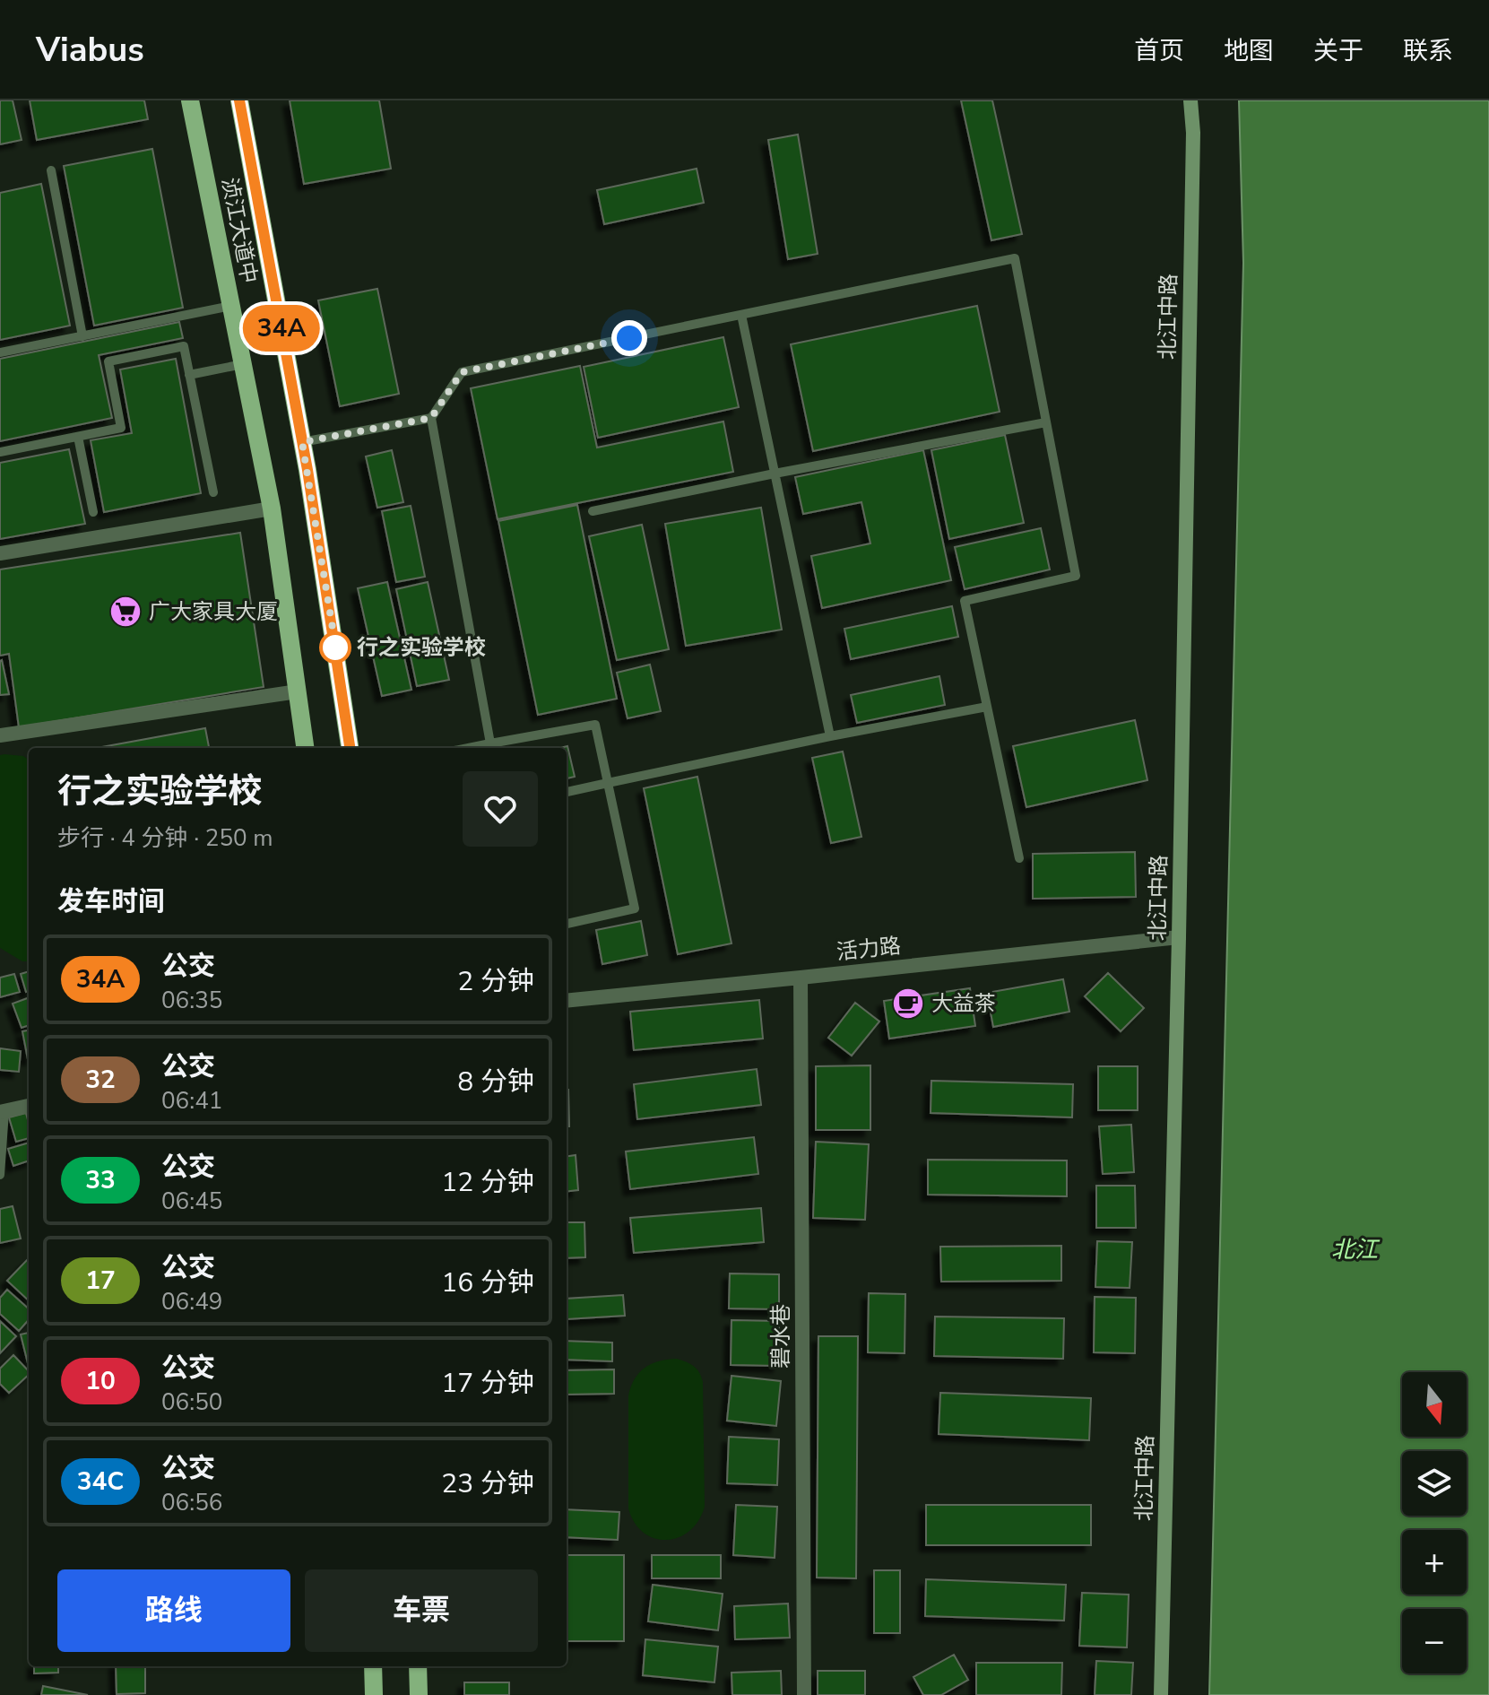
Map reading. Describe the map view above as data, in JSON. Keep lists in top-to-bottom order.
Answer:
{
  "streets": {
    "main road": ["浈江大道中"],
    "street": ["北江中路", "活力路", "碧水巷"]
  },
  "crossings": [
    ["北江中路", "活力路"],
    ["活力路", "碧水巷"]
  ],
  "water": ["北江"],
  "places": {
    "supermarket": ["广大家具大厦"],
    "other": ["行之实验学校"],
    "cafe": ["大益茶"]
  },
  "lines": ["bus line 34A"],
  "north": "bottom",
  "page": {
    "header": "Viabus",
    "nav": [
      "首页",
      "地图",
      "关于",
      "联系"
    ],
    "on_map": "34A",
    "heading": [
      ["行之实验学校", "步行 · 4 分钟 · 250 m"],
      "发车时间"
    ],
    "list": [
      {
        "mark": "34A",
        "name": "公交",
        "note": "06:35",
        "value": "2 分钟"
      },
      {
        "mark": "32",
        "name": "公交",
        "note": "06:41",
        "value": "8 分钟"
      },
      {
        "mark": "33",
        "name": "公交",
        "note": "06:45",
        "value": "12 分钟"
      },
      {
        "mark": "17",
        "name": "公交",
        "note": "06:49",
        "value": "16 分钟"
      },
      {
        "mark": "10",
        "name": "公交",
        "note": "06:50",
        "value": "17 分钟"
      },
      {
        "mark": "34C",
        "name": "公交",
        "note": "06:56",
        "value": "23 分钟"
      }
    ],
    "map_buttons": ["+", "−"],
    "buttons": ["路线", "车票"]
  }
}
